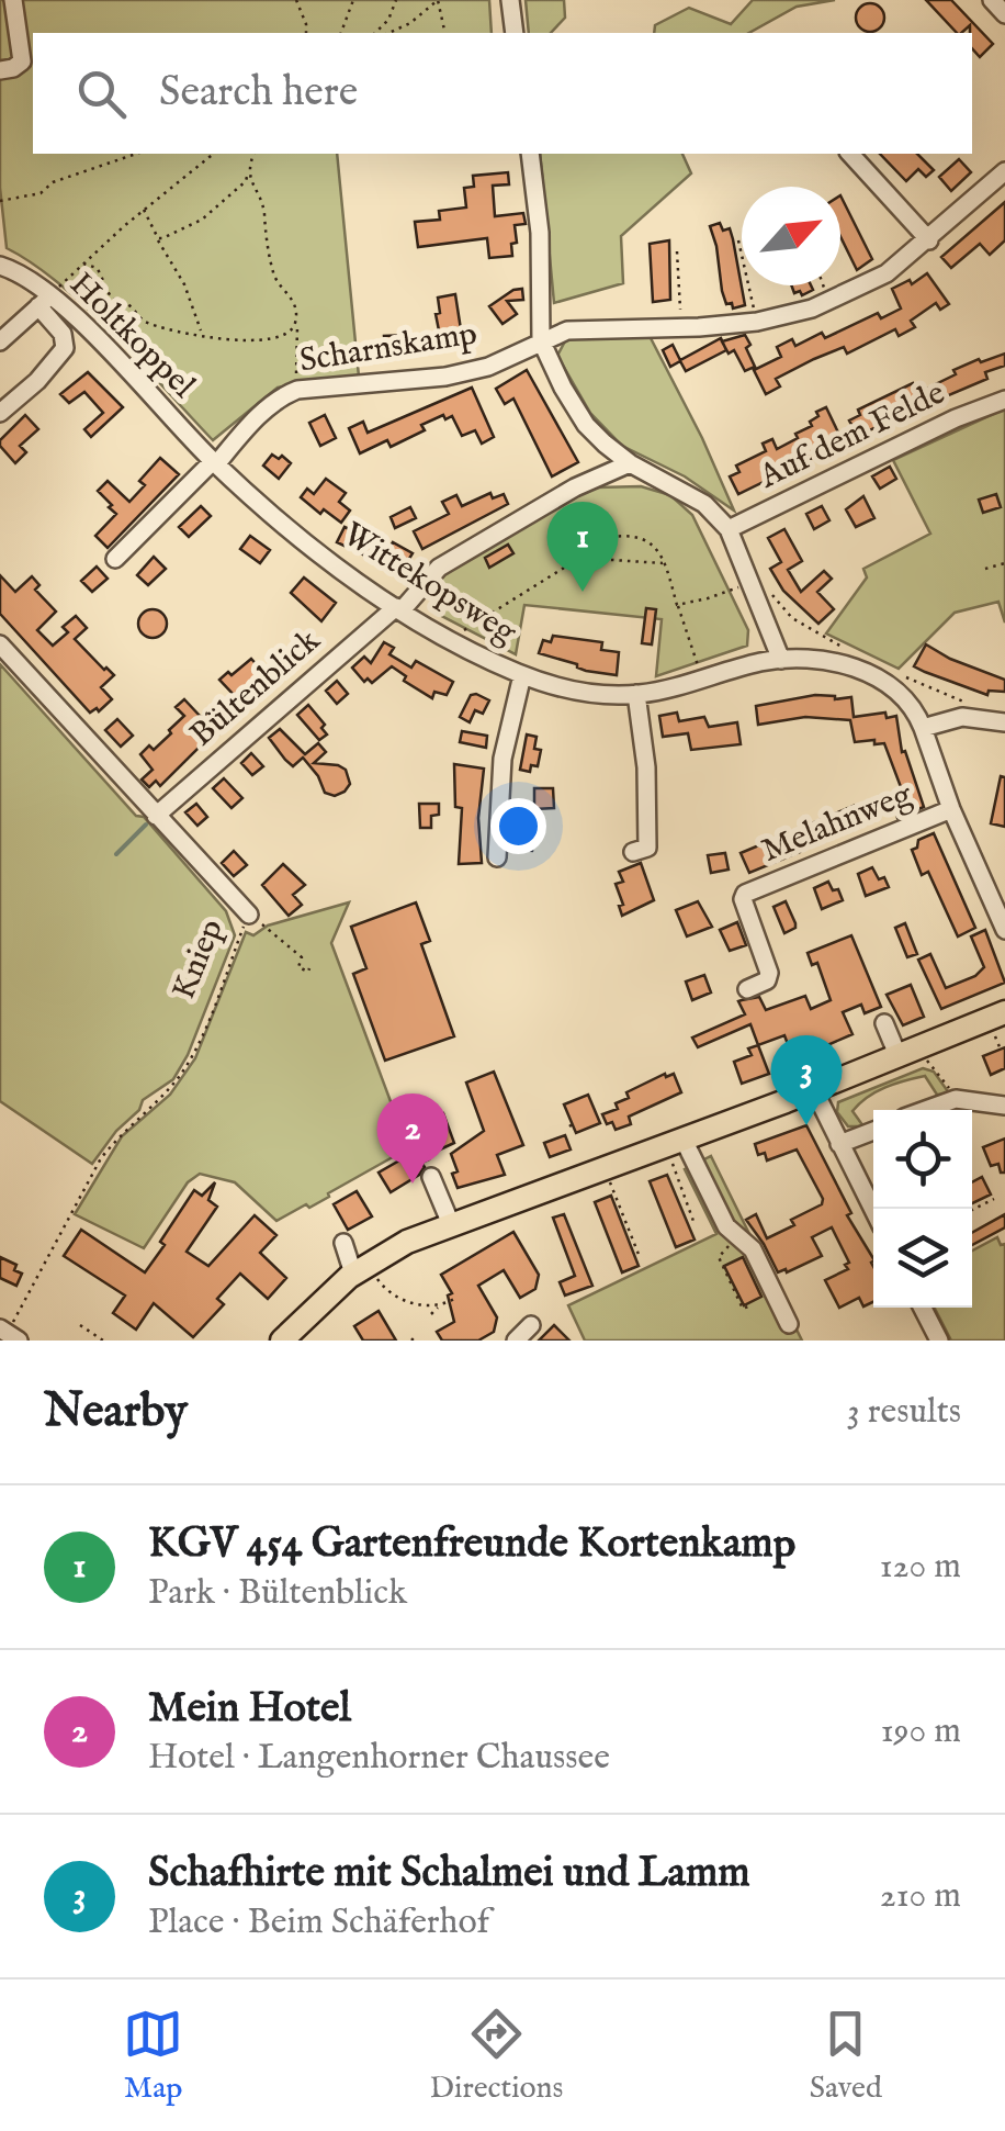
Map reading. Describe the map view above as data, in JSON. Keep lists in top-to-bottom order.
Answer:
{
  "streets": {
    "street": [
      "Holtkoppel",
      "Scharnskamp",
      "Auf dem Felde",
      "Wittekopsweg",
      "Bültenblick",
      "Melahnweg",
      "Kniep"
    ]
  },
  "crossings": [
    ["Holtkoppel", "Scharnskamp"],
    ["Holtkoppel", "Wittekopsweg"],
    ["Scharnskamp", "Wittekopsweg"],
    ["Wittekopsweg", "Bültenblick"],
    ["Wittekopsweg", "Melahnweg"],
    ["Bültenblick", "Kniep"]
  ],
  "north": "top right",
  "page": {
    "search": "Search here",
    "pins": ["1", "3", "2"],
    "heading": ["Nearby", "3 results"],
    "list": [
      {
        "mark": "1",
        "name": "KGV 454 Gartenfreunde Kortenkamp",
        "note": "Park · Bültenblick",
        "value": "120 m"
      },
      {
        "mark": "2",
        "name": "Mein Hotel",
        "note": "Hotel · Langenhorner Chaussee",
        "value": "190 m"
      },
      {
        "mark": "3",
        "name": "Schafhirte mit Schalmei und Lamm",
        "note": "Place · Beim Schäferhof",
        "value": "210 m"
      }
    ],
    "nav": ["Map", "Directions", "Saved"]
  }
}
